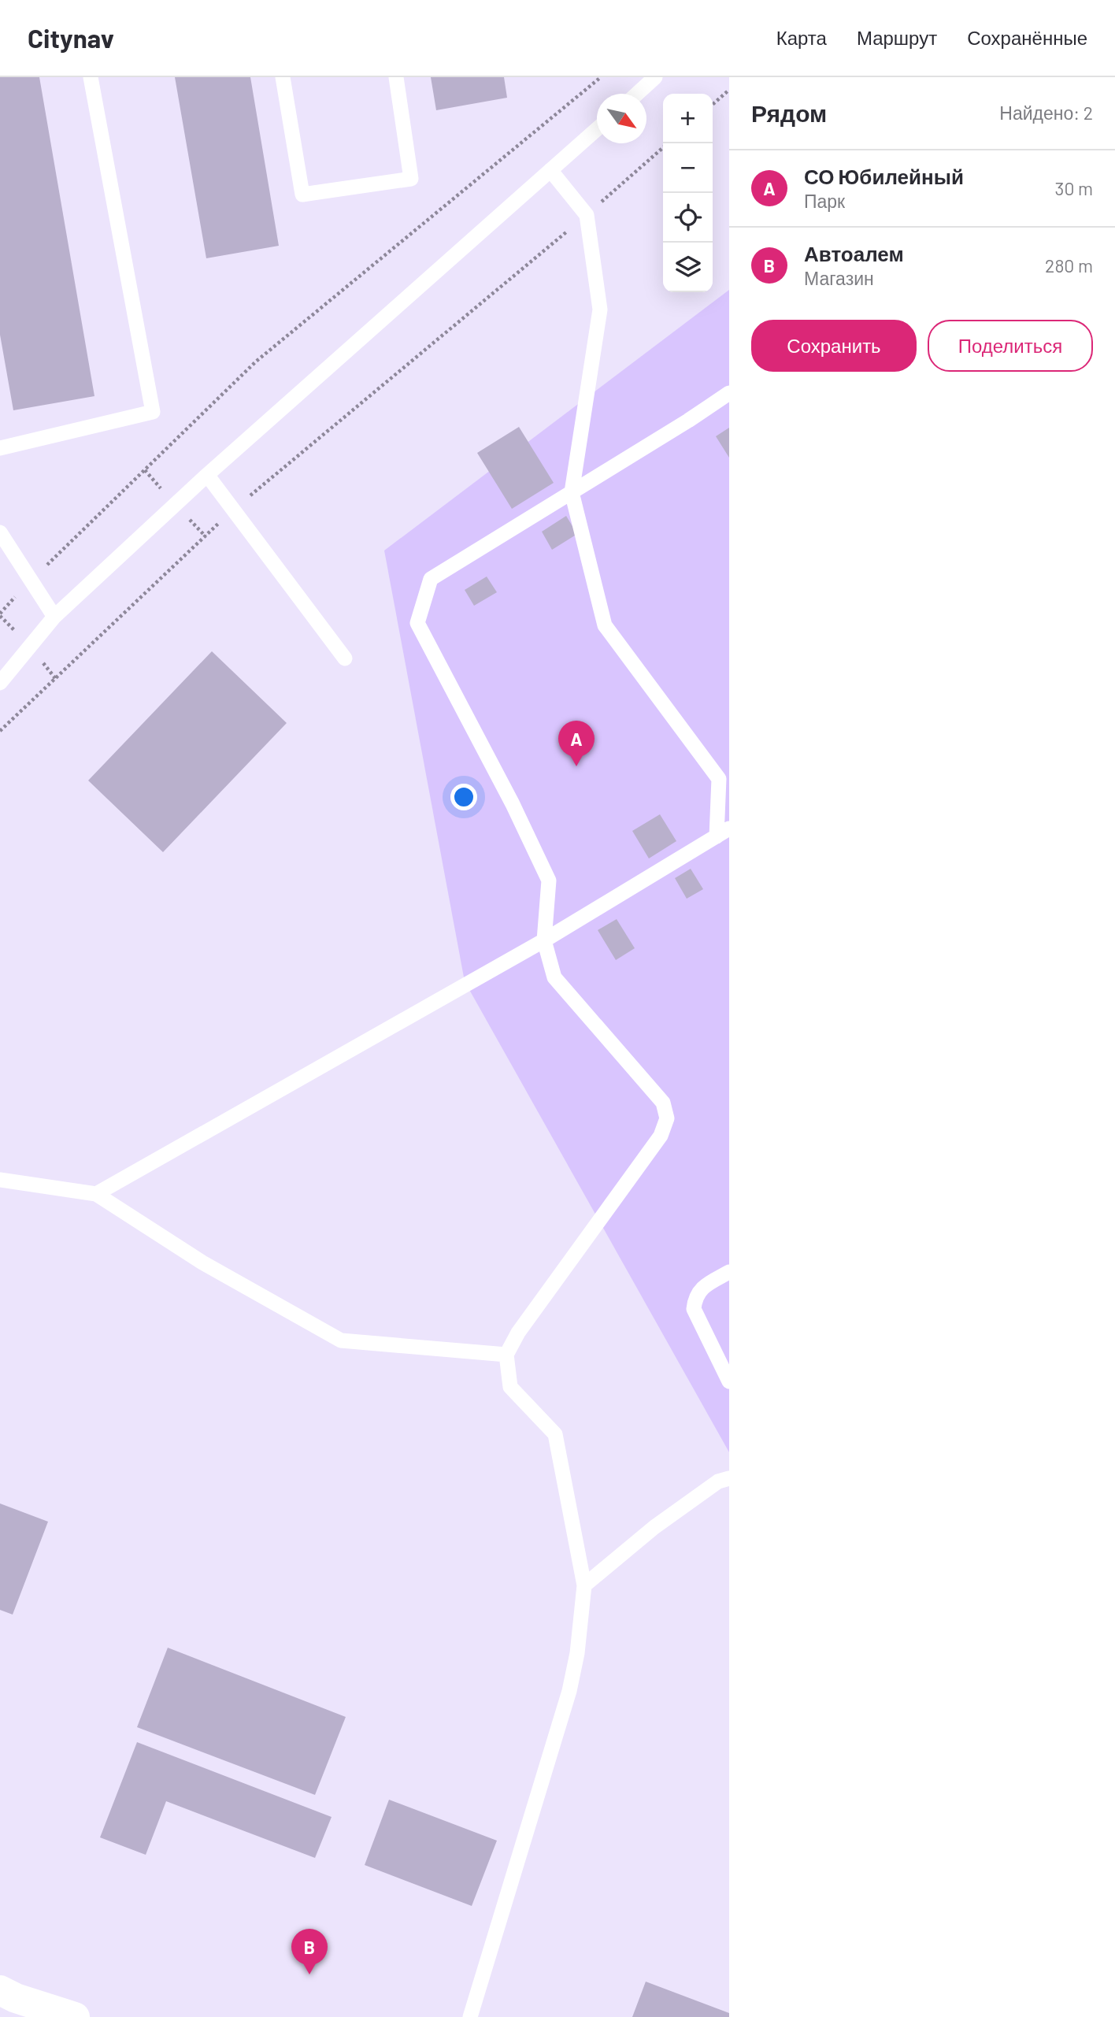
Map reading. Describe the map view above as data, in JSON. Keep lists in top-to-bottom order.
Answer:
{
  "north": "bottom right",
  "page": {
    "header": "Citynav",
    "nav": ["Карта", "Маршрут", "Сохранённые"],
    "heading": ["Рядом", "Найдено: 2"],
    "map_buttons": ["+", "−"],
    "list": [
      {
        "mark": "A",
        "name": "СО Юбилейный",
        "note": "Парк",
        "value": "30 m"
      },
      {
        "mark": "B",
        "name": "Автоалем",
        "note": "Магазин",
        "value": "280 m"
      }
    ],
    "buttons": ["Сохранить", "Поделиться"],
    "pins": ["A", "B"]
  }
}
